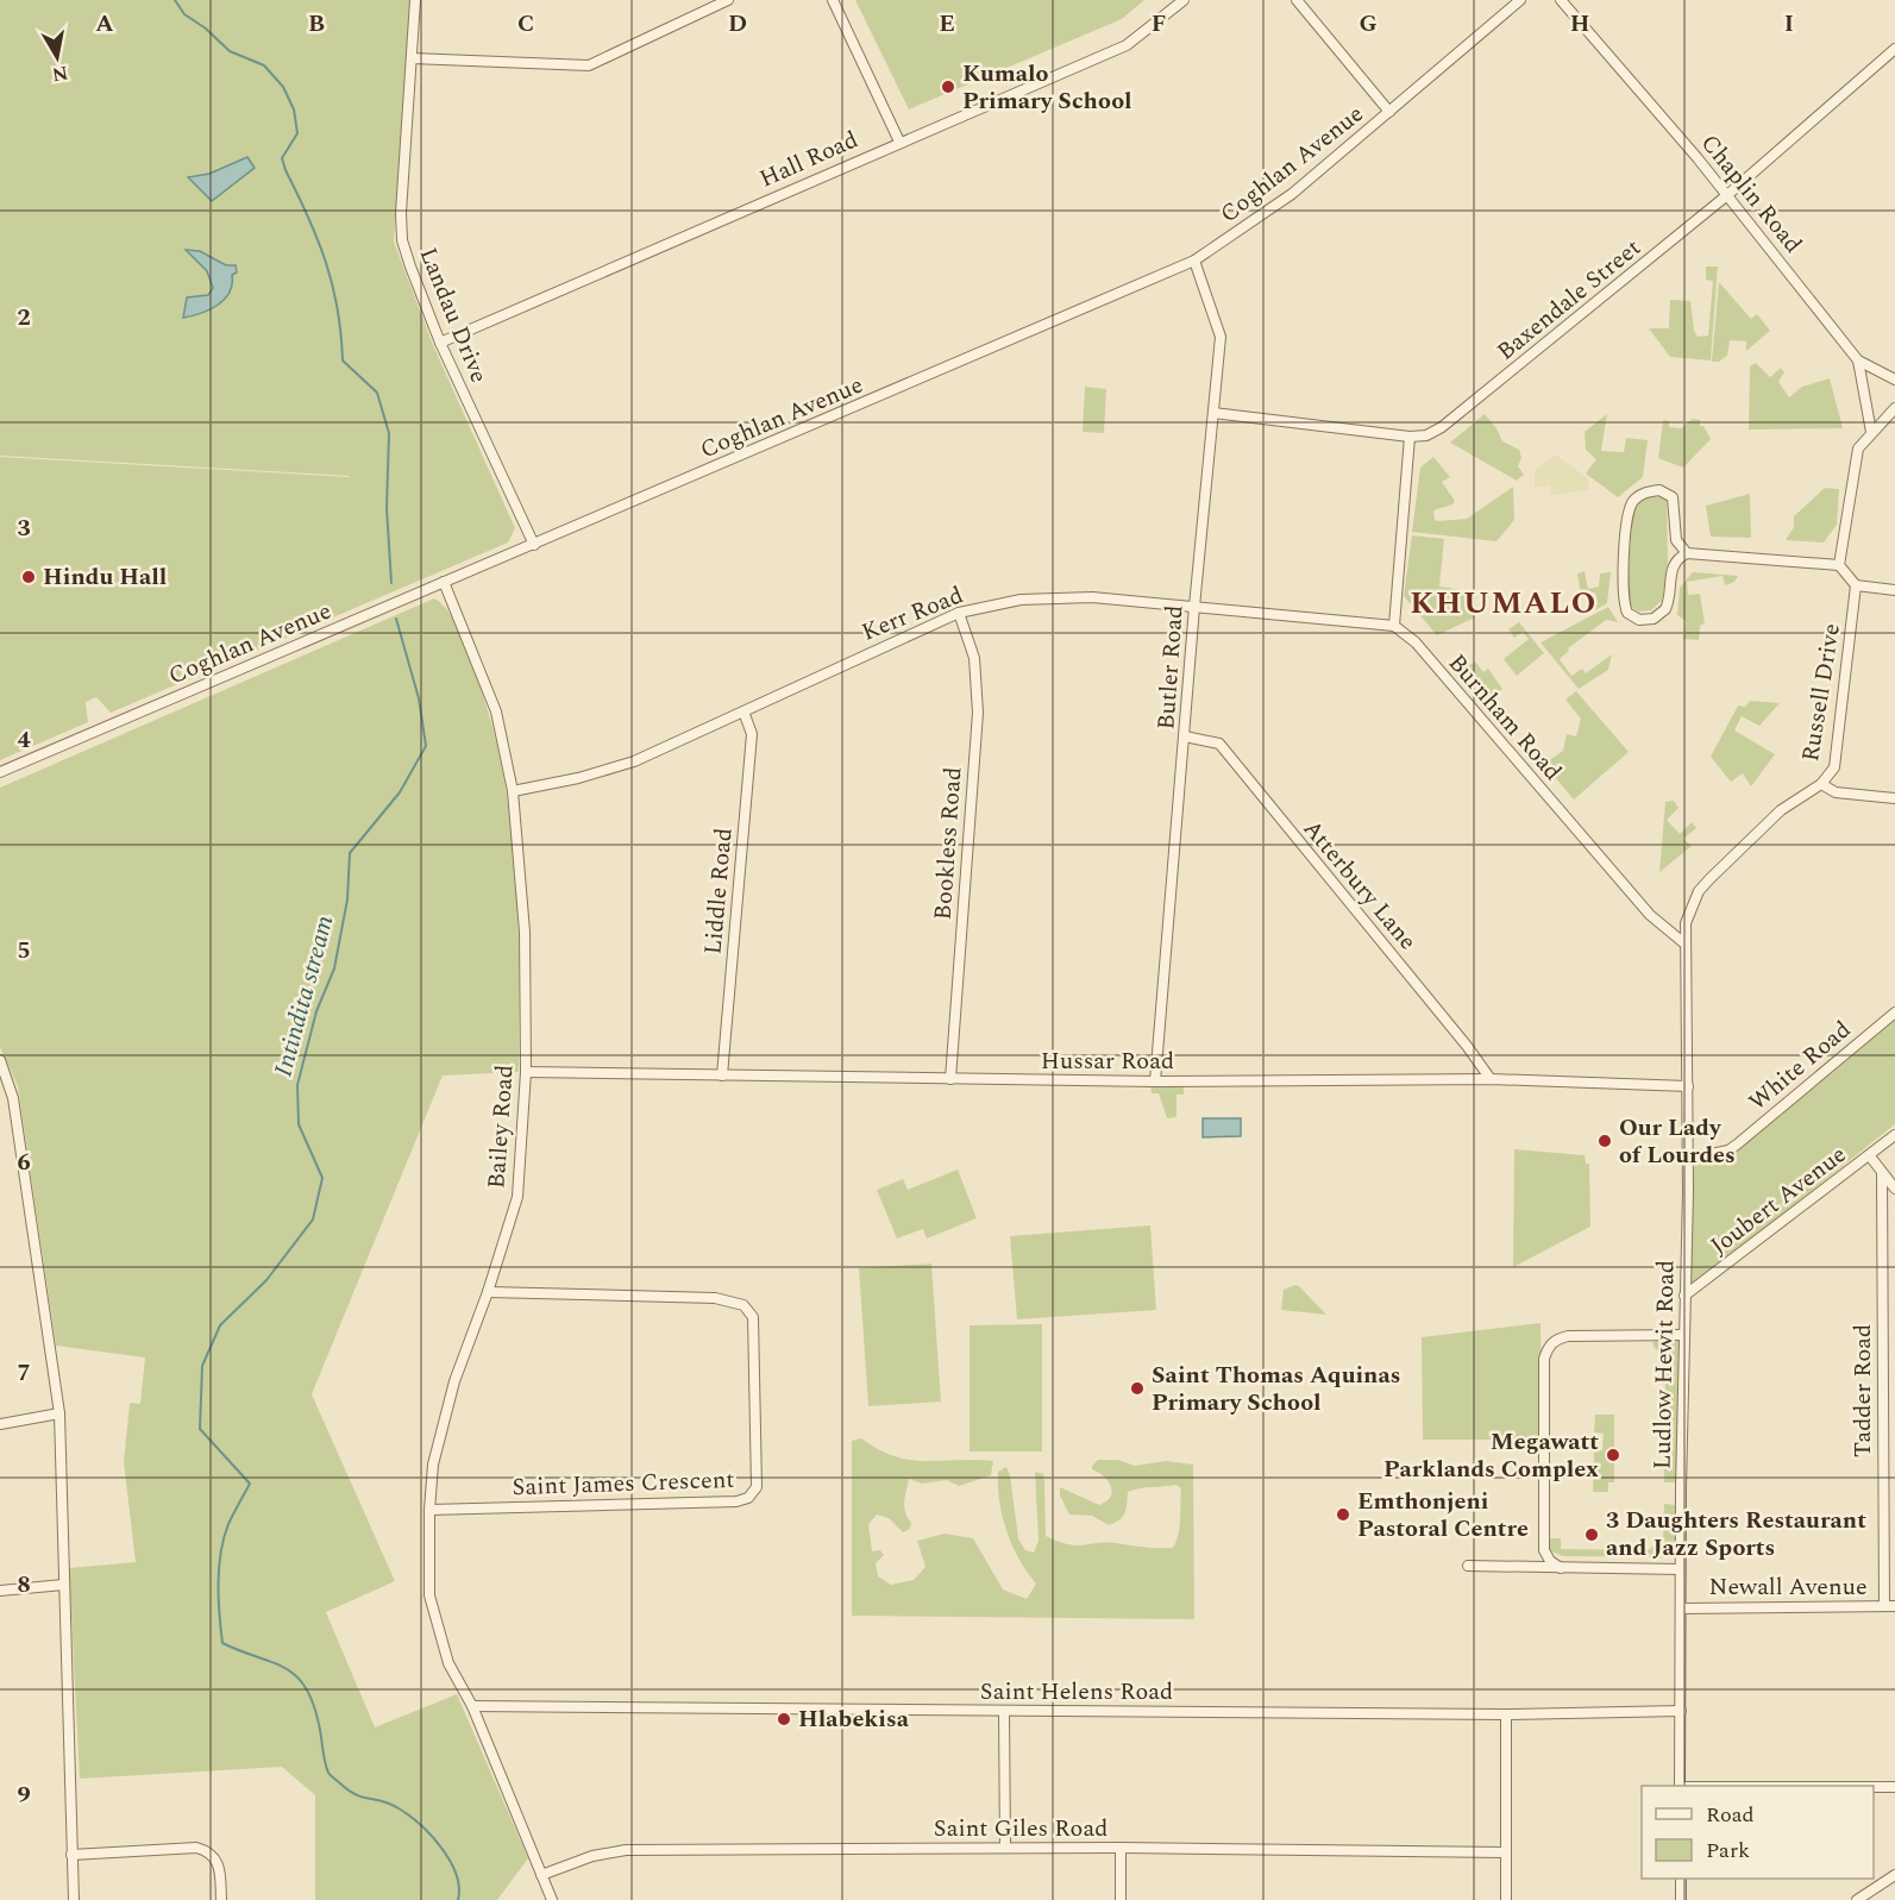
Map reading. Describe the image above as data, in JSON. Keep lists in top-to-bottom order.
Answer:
{
  "streets": {
    "street": [
      "Hall Road",
      "Coghlan Avenue",
      "Chaplin Road",
      "Baxendale Street",
      "Landau Drive",
      "Kerr Road",
      "Butler Road",
      "Russell Drive",
      "Burnham Road",
      "Bookless Road",
      "Atterbury Lane",
      "Liddle Road",
      "Hussar Road",
      "White Road",
      "Bailey Road",
      "Joubert Avenue",
      "Ludlow Hewit Road",
      "Tadder Road",
      "Saint James Crescent",
      "Newall Avenue",
      "Saint Helens Road",
      "Saint Giles Road"
    ]
  },
  "crossings": [
    ["Hall Road", "Landau Drive"],
    ["Coghlan Avenue", "Landau Drive"],
    ["Coghlan Avenue", "Butler Road"],
    ["Coghlan Avenue", "Bailey Road"],
    ["Chaplin Road", "Baxendale Street"],
    ["Baxendale Street", "Butler Road"],
    ["Kerr Road", "Butler Road"],
    ["Kerr Road", "Burnham Road"],
    ["Kerr Road", "Bookless Road"],
    ["Kerr Road", "Liddle Road"],
    ["Kerr Road", "Bailey Road"],
    ["Butler Road", "Atterbury Lane"],
    ["Butler Road", "Hussar Road"],
    ["Russell Drive", "Burnham Road"],
    ["Russell Drive", "Ludlow Hewit Road"],
    ["Burnham Road", "Ludlow Hewit Road"],
    ["Bookless Road", "Hussar Road"],
    ["Atterbury Lane", "Hussar Road"],
    ["Liddle Road", "Hussar Road"],
    ["Hussar Road", "Bailey Road"],
    ["Hussar Road", "Ludlow Hewit Road"],
    ["White Road", "Ludlow Hewit Road"],
    ["Bailey Road", "Saint James Crescent"],
    ["Bailey Road", "Saint Helens Road"],
    ["Bailey Road", "Saint Giles Road"],
    ["Joubert Avenue", "Ludlow Hewit Road"],
    ["Ludlow Hewit Road", "Newall Avenue"],
    ["Ludlow Hewit Road", "Saint Helens Road"],
    ["Tadder Road", "Newall Avenue"]
  ],
  "districts": ["KHUMALO"],
  "water": ["Intindita stream"],
  "places": [
    "Kumalo Primary School",
    "Hindu Hall",
    "Our Lady of Lourdes",
    "Saint Thomas Aquinas Primary School",
    "Megawatt Parklands Complex",
    "Emthonjeni Pastoral Centre",
    "3 Daughters Restaurant and Jazz Sports",
    "Hlabekisa"
  ],
  "legend": ["Road", "Park"],
  "north": "bottom",
  "grid": {
    "columns": [
      "A",
      "B",
      "C",
      "D",
      "E",
      "F",
      "G",
      "H",
      "I"
    ],
    "rows": [
      "2",
      "3",
      "4",
      "5",
      "6",
      "7",
      "8",
      "9"
    ]
  }
}
